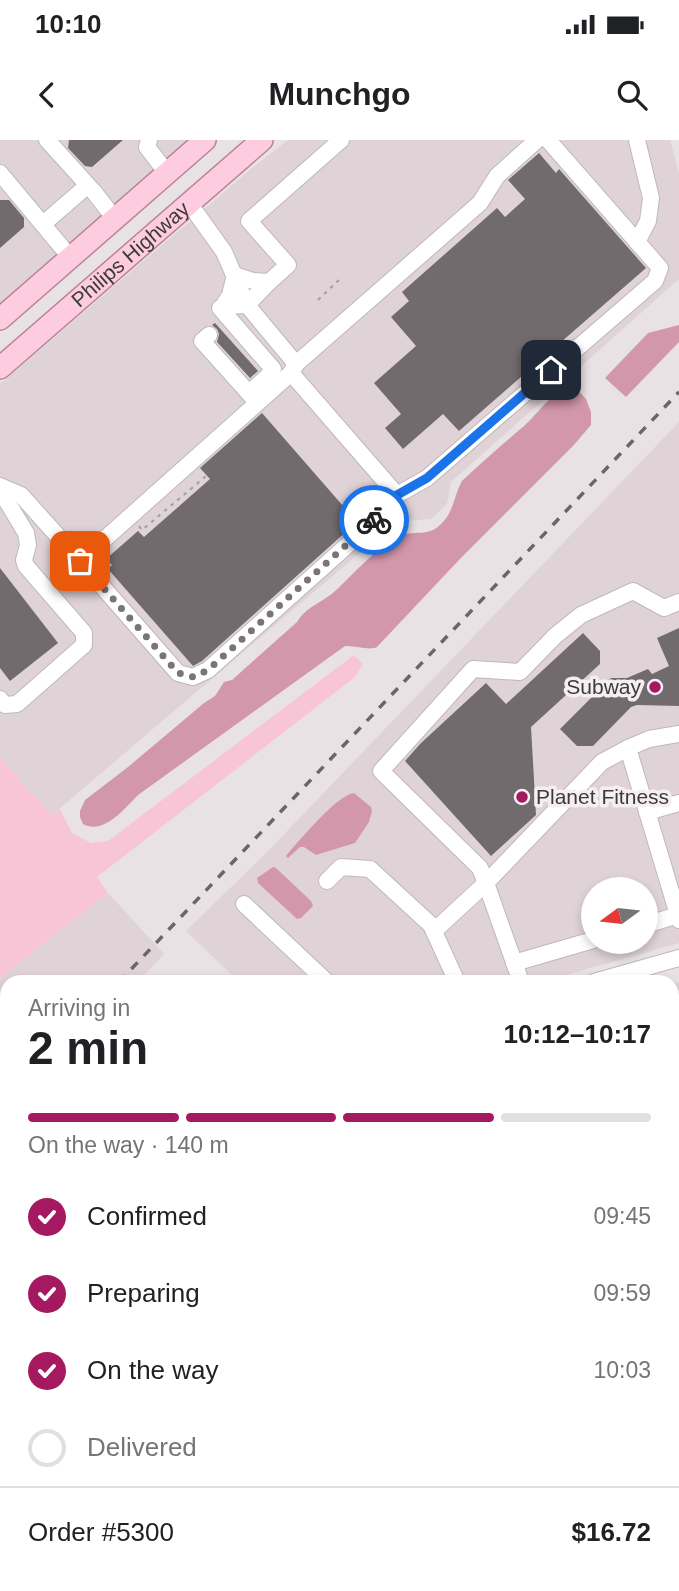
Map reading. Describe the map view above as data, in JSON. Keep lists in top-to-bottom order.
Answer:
{
  "streets": {
    "main road": ["Philips Highway"]
  },
  "places": ["Subway", "Planet Fitness"],
  "north": "left",
  "page": {
    "status": "10:10",
    "header": "Munchgo",
    "heading": ["2 min", "Arriving in", "10:12–10:17"],
    "panel": ["Order #5300", "$16.72"],
    "bar": "On the way · 140 m",
    "list": [
      ["Confirmed", "09:45"],
      ["Preparing", "09:59"],
      ["On the way", "10:03"],
      "Delivered"
    ]
  }
}
